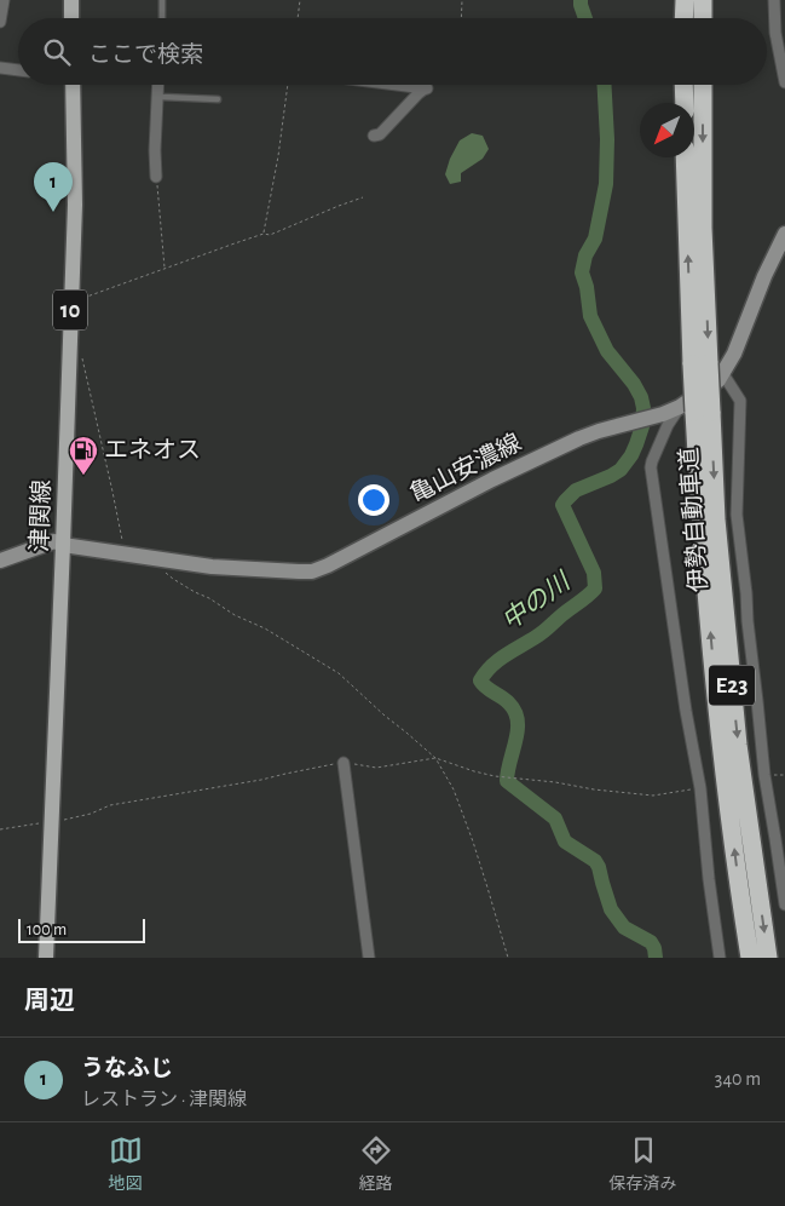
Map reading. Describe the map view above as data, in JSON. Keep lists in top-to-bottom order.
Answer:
{
  "streets": {
    "highway": ["伊勢自動車道", "E23"],
    "main road": ["10", "亀山安濃線", "津関線"]
  },
  "crossings": [
    ["亀山安濃線", "津関線"],
    ["亀山安濃線", "伊勢自動車道"]
  ],
  "water": ["中の川"],
  "places": {
    "fuel station": ["エネオス"]
  },
  "scale_bar": "100 m",
  "north": "bottom left",
  "page": {
    "search": "ここで検索",
    "pins": "1",
    "scale": "100 m",
    "heading": "周辺",
    "list": [
      {
        "mark": "1",
        "name": "うなふじ",
        "note": "レストラン · 津関線",
        "value": "340 m"
      }
    ],
    "nav": ["地図", "経路", "保存済み"]
  }
}
